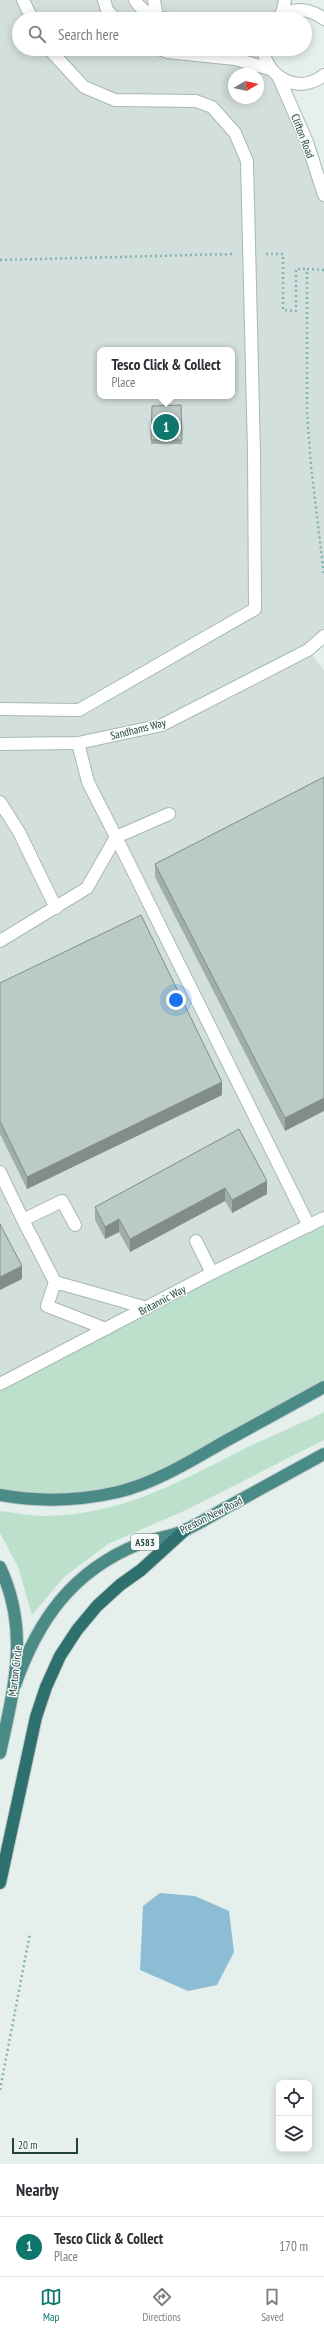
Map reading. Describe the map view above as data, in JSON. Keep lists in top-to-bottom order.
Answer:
{
  "streets": {
    "highway": ["Preston New Road", "A583", "Marton Circle"],
    "street": ["Clifton Road", "Sandhams Way", "Britannic Way"]
  },
  "crossings": [
    ["Preston New Road", "Marton Circle"]
  ],
  "scale_bar": "20 m",
  "north": "right",
  "page": {
    "search": "Search here",
    "popup": ["Tesco Click & Collect", "Place"],
    "pins": "1",
    "scale": "20 m",
    "heading": "Nearby",
    "list": [
      {
        "mark": "1",
        "name": "Tesco Click & Collect",
        "note": "Place",
        "value": "170 m"
      }
    ],
    "nav": ["Map", "Directions", "Saved"]
  }
}
